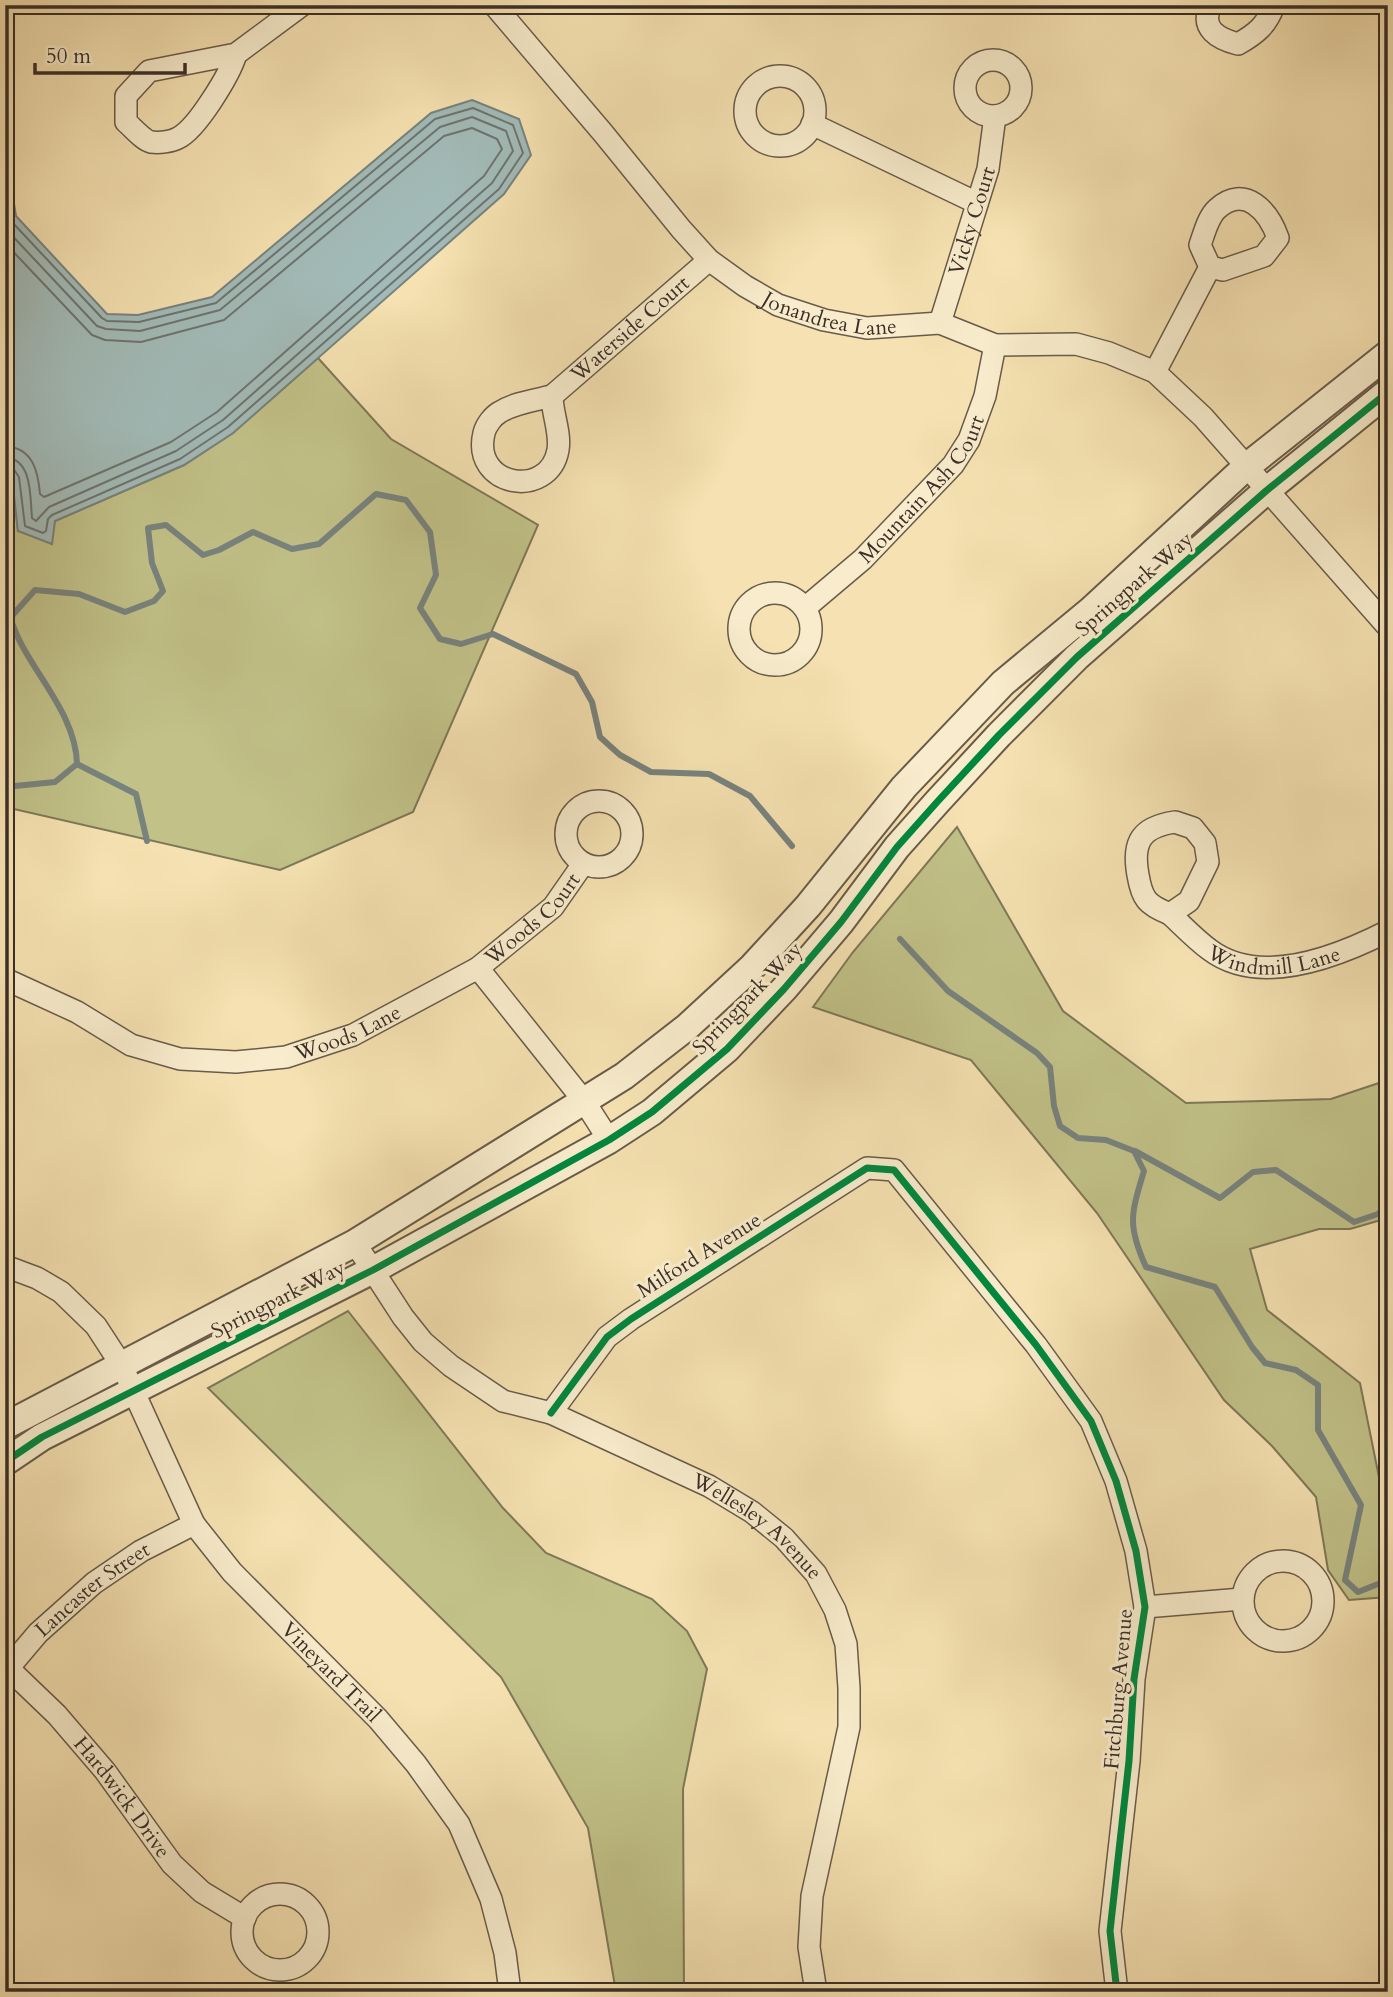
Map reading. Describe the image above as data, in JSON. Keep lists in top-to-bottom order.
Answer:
{
  "streets": {
    "street": [
      "Vicky Court",
      "Jonandrea Lane",
      "Waterside Court",
      "Mountain Ash Court",
      "Springpark Way",
      "Woods Court",
      "Windmill Lane",
      "Woods Lane",
      "Milford Avenue",
      "Wellesley Avenue",
      "Lancaster Street",
      "Vineyard Trail",
      "Fitchburg Avenue",
      "Hardwick Drive"
    ]
  },
  "crossings": [
    ["Vicky Court", "Jonandrea Lane"],
    ["Jonandrea Lane", "Waterside Court"],
    ["Jonandrea Lane", "Mountain Ash Court"],
    ["Jonandrea Lane", "Springpark Way"],
    ["Springpark Way", "Wellesley Avenue"],
    ["Springpark Way", "Vineyard Trail"],
    ["Woods Court", "Woods Lane"],
    ["Milford Avenue", "Wellesley Avenue"],
    ["Milford Avenue", "Fitchburg Avenue"],
    ["Lancaster Street", "Vineyard Trail"],
    ["Lancaster Street", "Hardwick Drive"]
  ],
  "scale_bar": "50 m"
}
